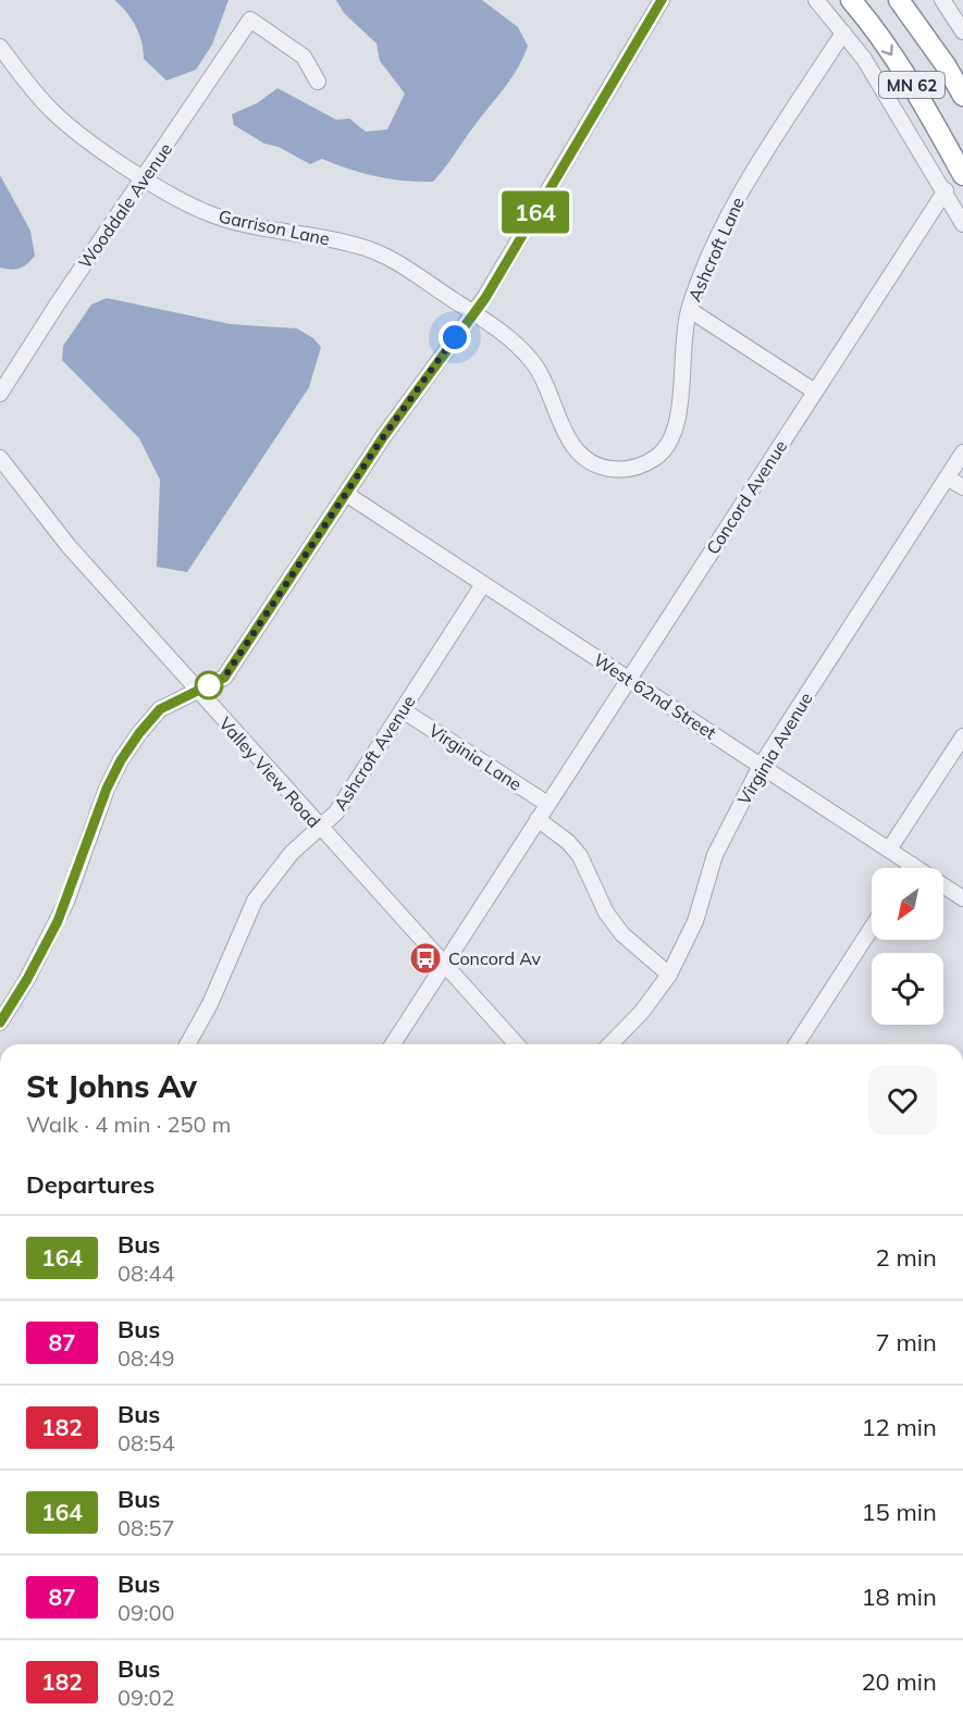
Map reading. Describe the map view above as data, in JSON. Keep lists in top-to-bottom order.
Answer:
{
  "streets": {
    "highway": ["MN 62"],
    "street": [
      "Wooddale Avenue",
      "Garrison Lane",
      "Ashcroft Lane",
      "Concord Avenue",
      "West 62nd Street",
      "Virginia Avenue",
      "Ashcroft Avenue",
      "Virginia Lane",
      "Valley View Road"
    ]
  },
  "crossings": [
    ["Wooddale Avenue", "Garrison Lane"],
    ["Garrison Lane", "Ashcroft Lane"],
    ["Concord Avenue", "West 62nd Street"],
    ["Concord Avenue", "Virginia Lane"],
    ["West 62nd Street", "Virginia Avenue"],
    ["West 62nd Street", "Ashcroft Avenue"],
    ["Ashcroft Avenue", "Virginia Lane"],
    ["Ashcroft Avenue", "Valley View Road"]
  ],
  "places": {
    "bus stop": ["Concord Av"]
  },
  "lines": ["bus line 164"],
  "north": "bottom left",
  "page": {
    "on_map": "164",
    "heading": [
      ["St Johns Av", "Walk · 4 min · 250 m"],
      "Departures"
    ],
    "list": [
      {
        "mark": "164",
        "name": "Bus",
        "note": "08:44",
        "value": "2 min"
      },
      {
        "mark": "87",
        "name": "Bus",
        "note": "08:49",
        "value": "7 min"
      },
      {
        "mark": "182",
        "name": "Bus",
        "note": "08:54",
        "value": "12 min"
      },
      {
        "mark": "164",
        "name": "Bus",
        "note": "08:57",
        "value": "15 min"
      },
      {
        "mark": "87",
        "name": "Bus",
        "note": "09:00",
        "value": "18 min"
      },
      {
        "mark": "182",
        "name": "Bus",
        "note": "09:02",
        "value": "20 min"
      }
    ]
  }
}
